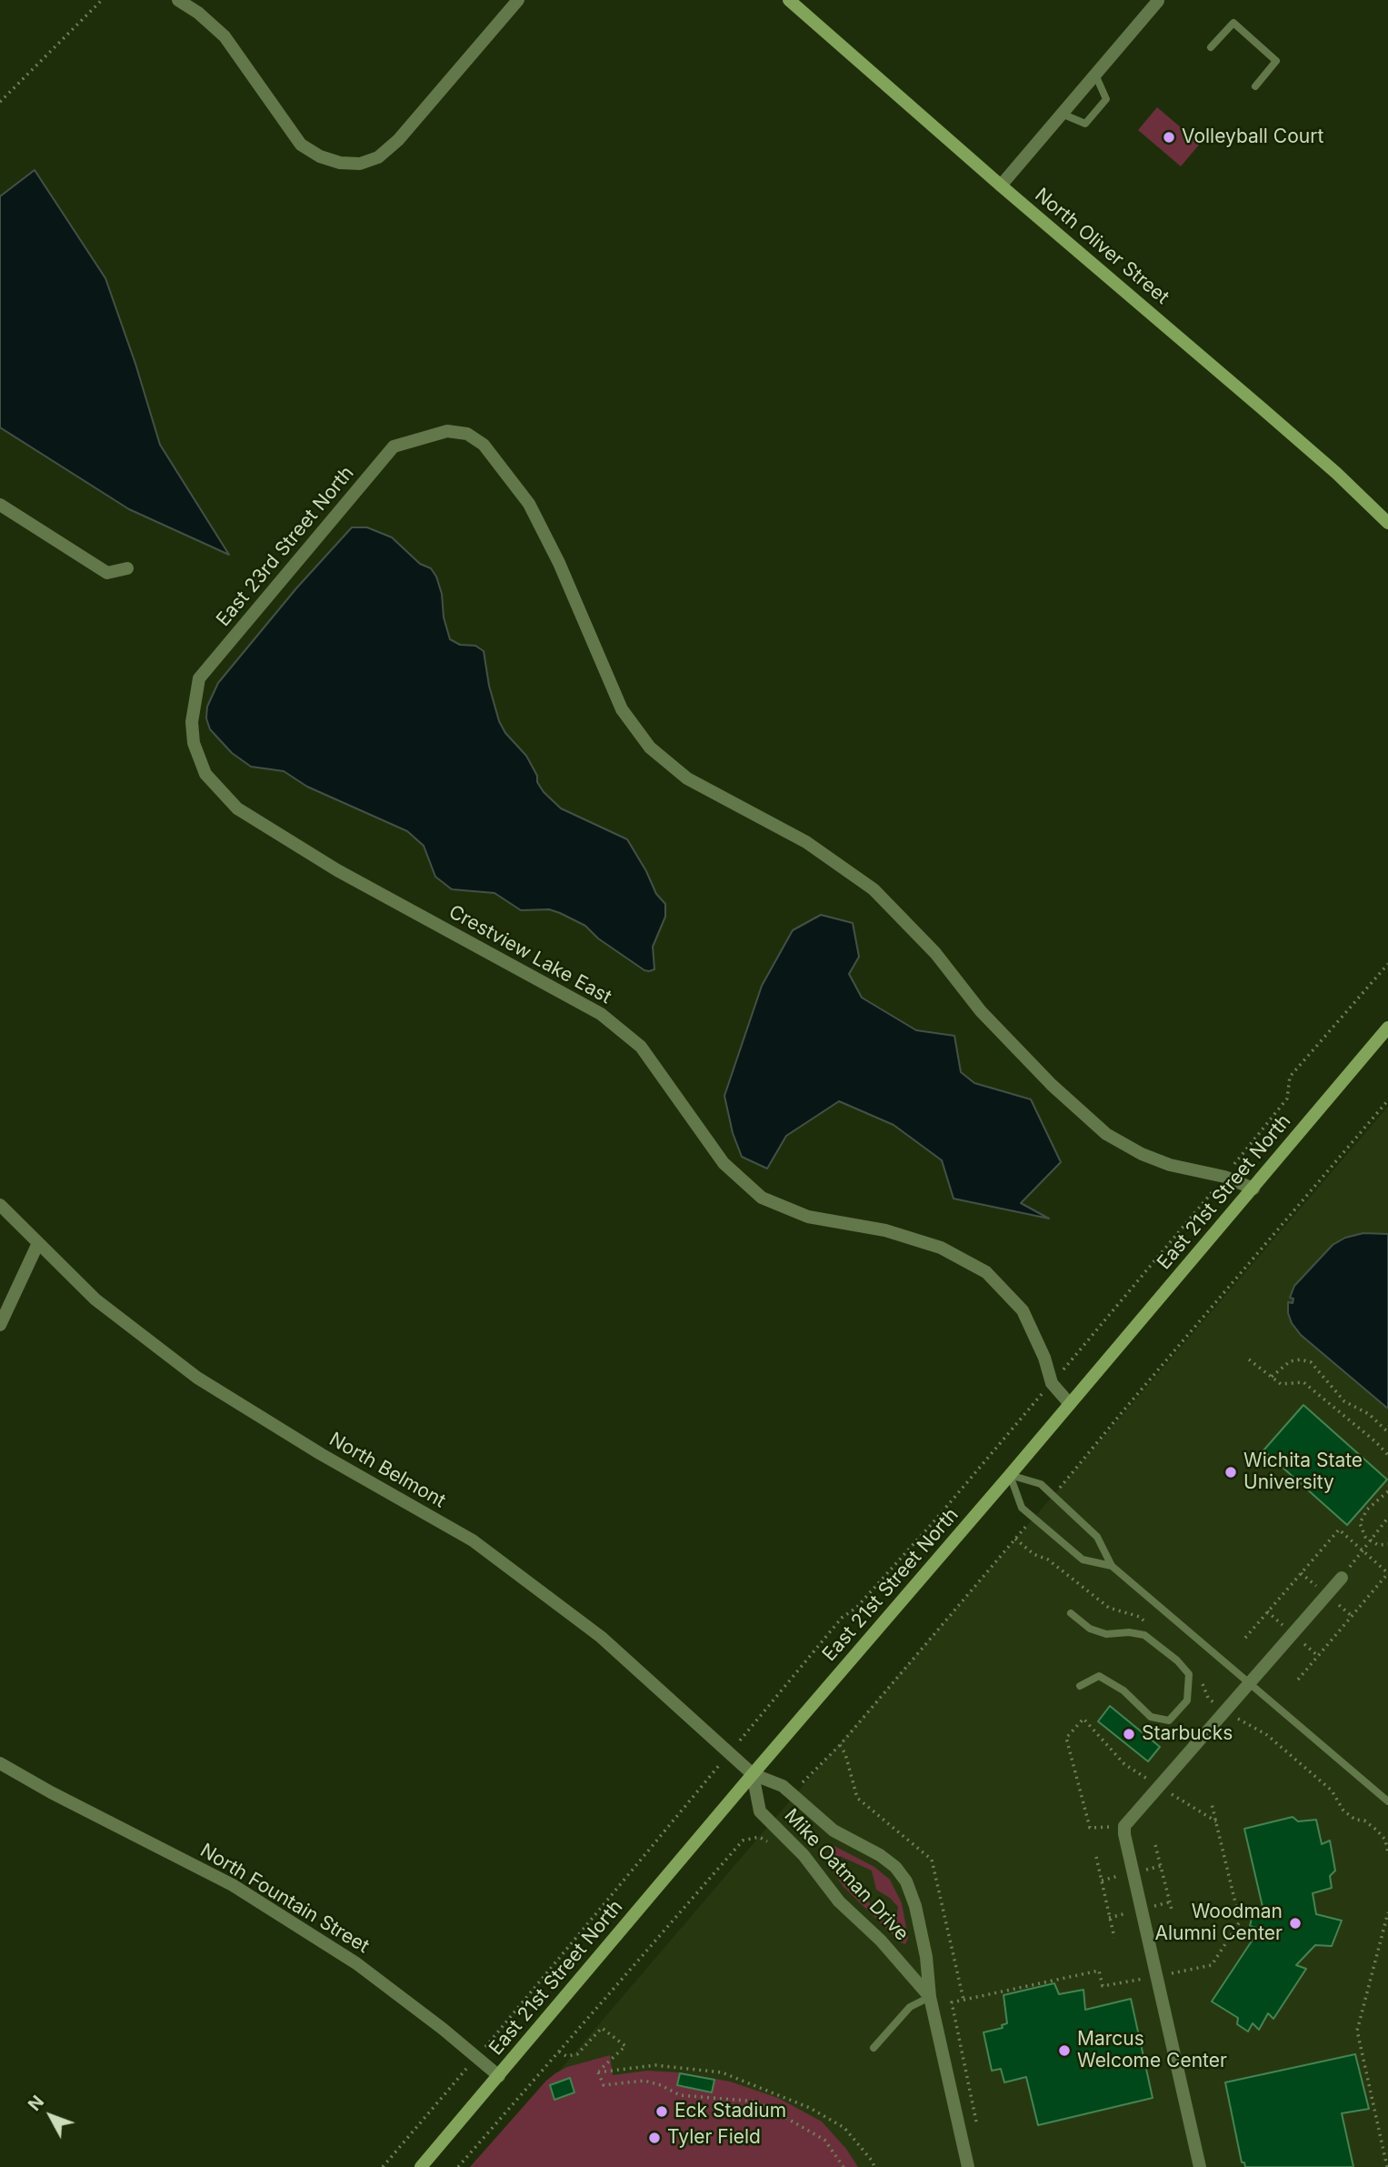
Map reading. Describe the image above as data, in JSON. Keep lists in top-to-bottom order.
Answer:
{
  "streets": {
    "main road": ["North Oliver Street", "East 21st Street North"],
    "street": [
      "East 23rd Street North",
      "Crestview Lake East",
      "North Belmont",
      "Mike Oatman Drive",
      "North Fountain Street"
    ]
  },
  "crossings": [
    ["East 23rd Street North", "Crestview Lake East"],
    ["Crestview Lake East", "East 21st Street North"],
    ["East 21st Street North", "North Belmont"],
    ["East 21st Street North", "Mike Oatman Drive"],
    ["East 21st Street North", "North Fountain Street"],
    ["North Belmont", "Mike Oatman Drive"]
  ],
  "places": [
    "Volleyball Court",
    "Wichita State University",
    "Starbucks",
    "Woodman Alumni Center",
    "Marcus Welcome Center",
    "Eck Stadium",
    "Tyler Field"
  ],
  "north": "top left"
}
